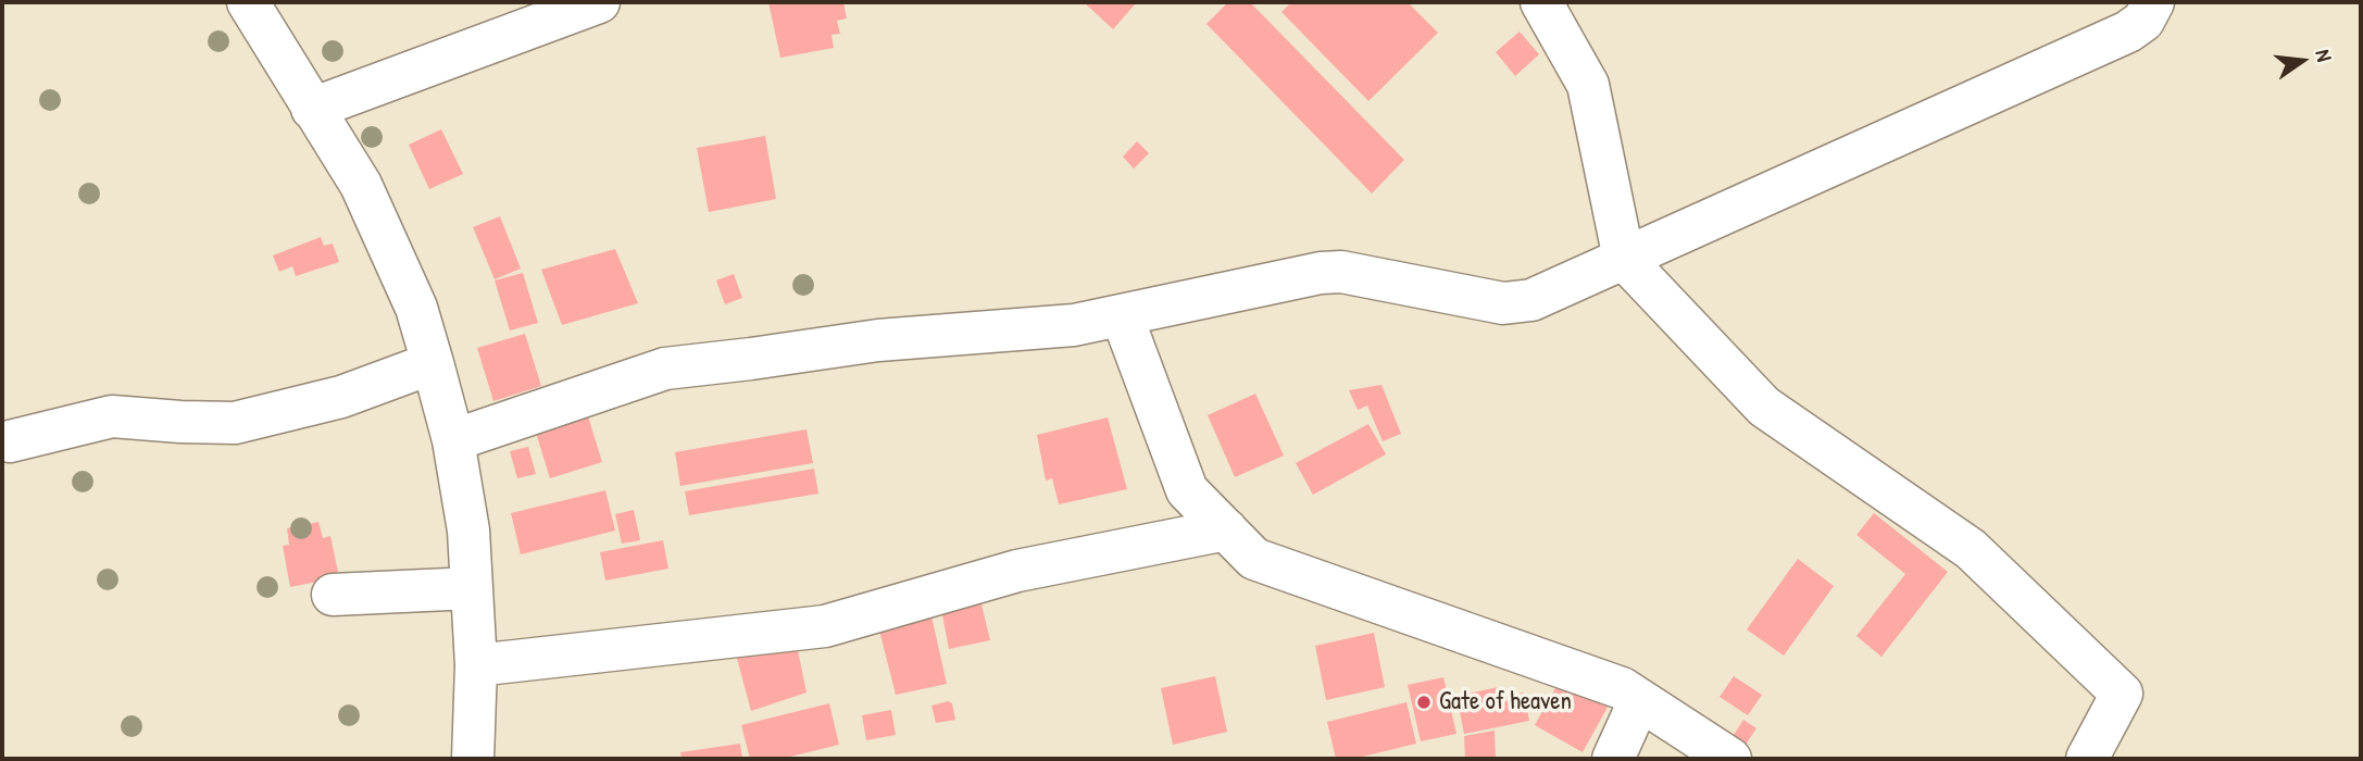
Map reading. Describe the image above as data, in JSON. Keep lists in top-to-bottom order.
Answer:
{
  "places": ["Gate of heaven"],
  "north": "right"
}
